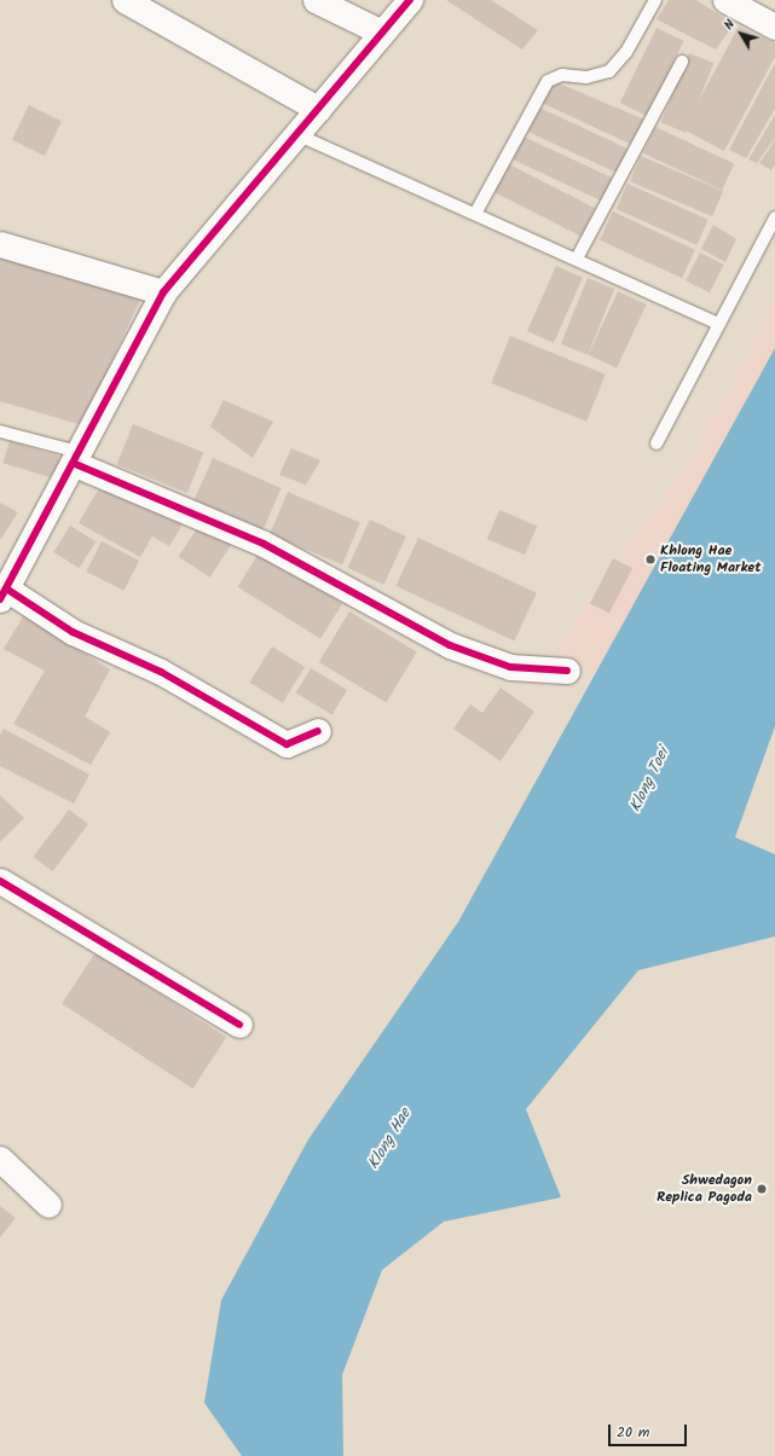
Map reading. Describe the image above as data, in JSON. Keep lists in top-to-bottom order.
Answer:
{
  "water": ["Klong Toei", "Klong Hae"],
  "places": ["Khlong Hae Floating Market", "Shwedagon Replica Pagoda"],
  "scale_bar": "20 m",
  "north": "top left"
}
